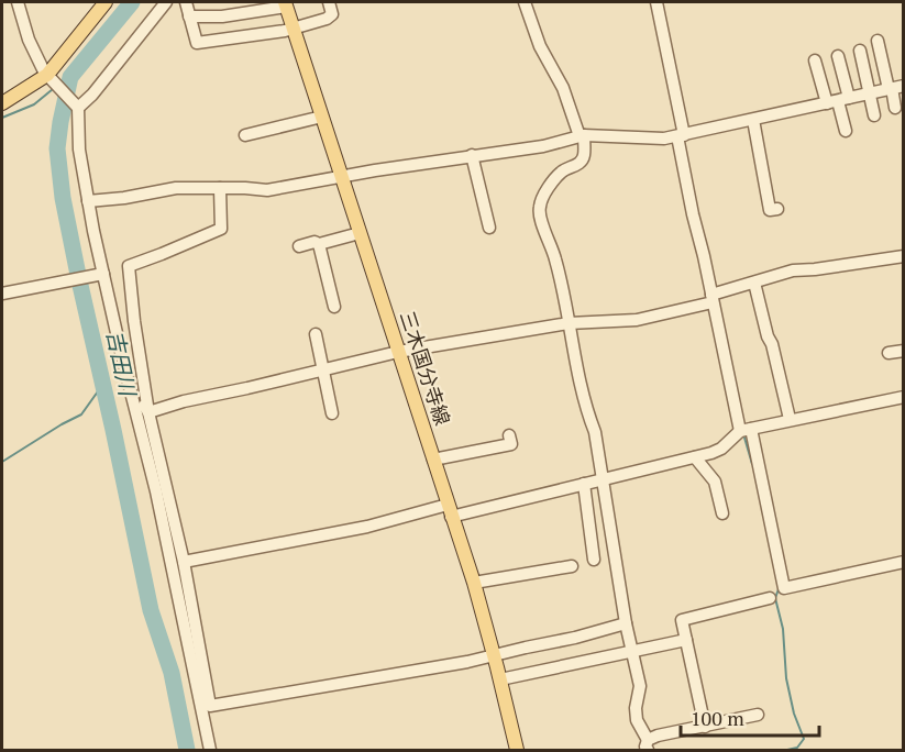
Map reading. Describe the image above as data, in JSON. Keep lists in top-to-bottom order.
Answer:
{
  "streets": {
    "main road": ["三木国分寺線"]
  },
  "water": ["吉田川"],
  "scale_bar": "100 m"
}
